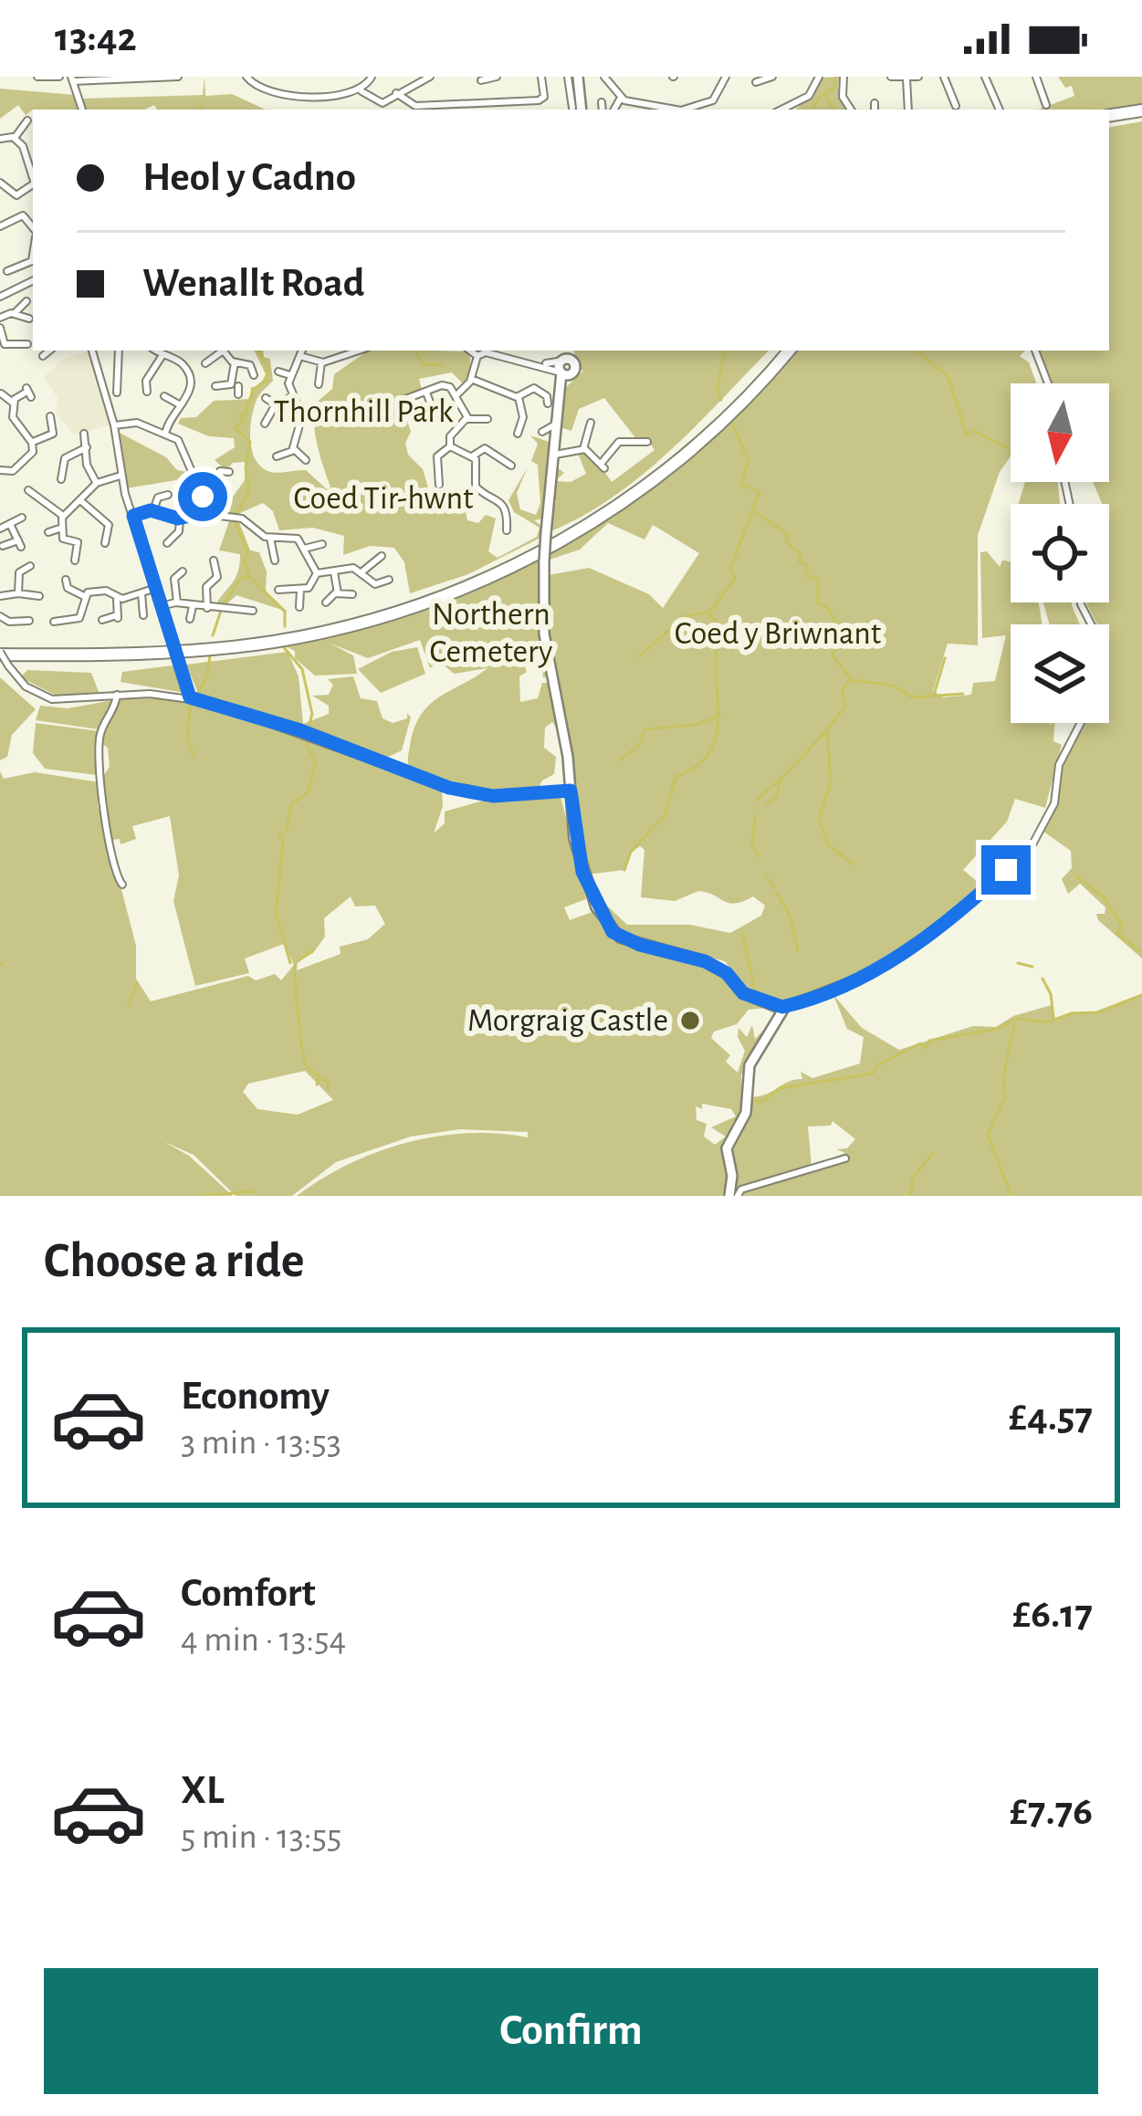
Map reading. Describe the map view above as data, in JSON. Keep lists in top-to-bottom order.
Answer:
{
  "parks": [
    "Thornhill Park",
    "Coed Tir-hwnt",
    "Northern Cemetery",
    "Coed y Briwnant"
  ],
  "places": ["Morgraig Castle"],
  "north": "bottom",
  "page": {
    "status": "13:42",
    "banner": ["Heol y Cadno", "Wenallt Road"],
    "heading": "Choose a ride",
    "list": [
      {
        "name": "Economy",
        "note": "3 min · 13:53",
        "value": "£4.57"
      },
      {
        "name": "Comfort",
        "note": "4 min · 13:54",
        "value": "£6.17"
      },
      {
        "name": "XL",
        "note": "5 min · 13:55",
        "value": "£7.76"
      }
    ],
    "buttons": "Confirm"
  }
}
